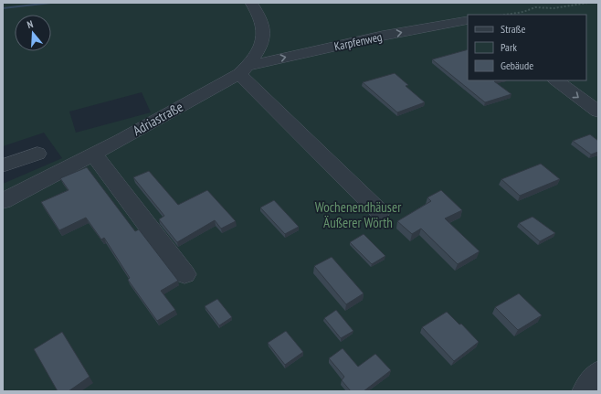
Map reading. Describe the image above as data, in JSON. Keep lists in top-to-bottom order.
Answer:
{
  "streets": {
    "street": ["Karpfenweg", "Adriastraße"]
  },
  "crossings": [
    ["Karpfenweg", "Adriastraße"]
  ],
  "one_way": ["Karpfenweg"],
  "parks": ["Wochenendhäuser Äußerer Wörth"],
  "legend": ["Straße", "Park", "Gebäude"],
  "north": "top"
}
